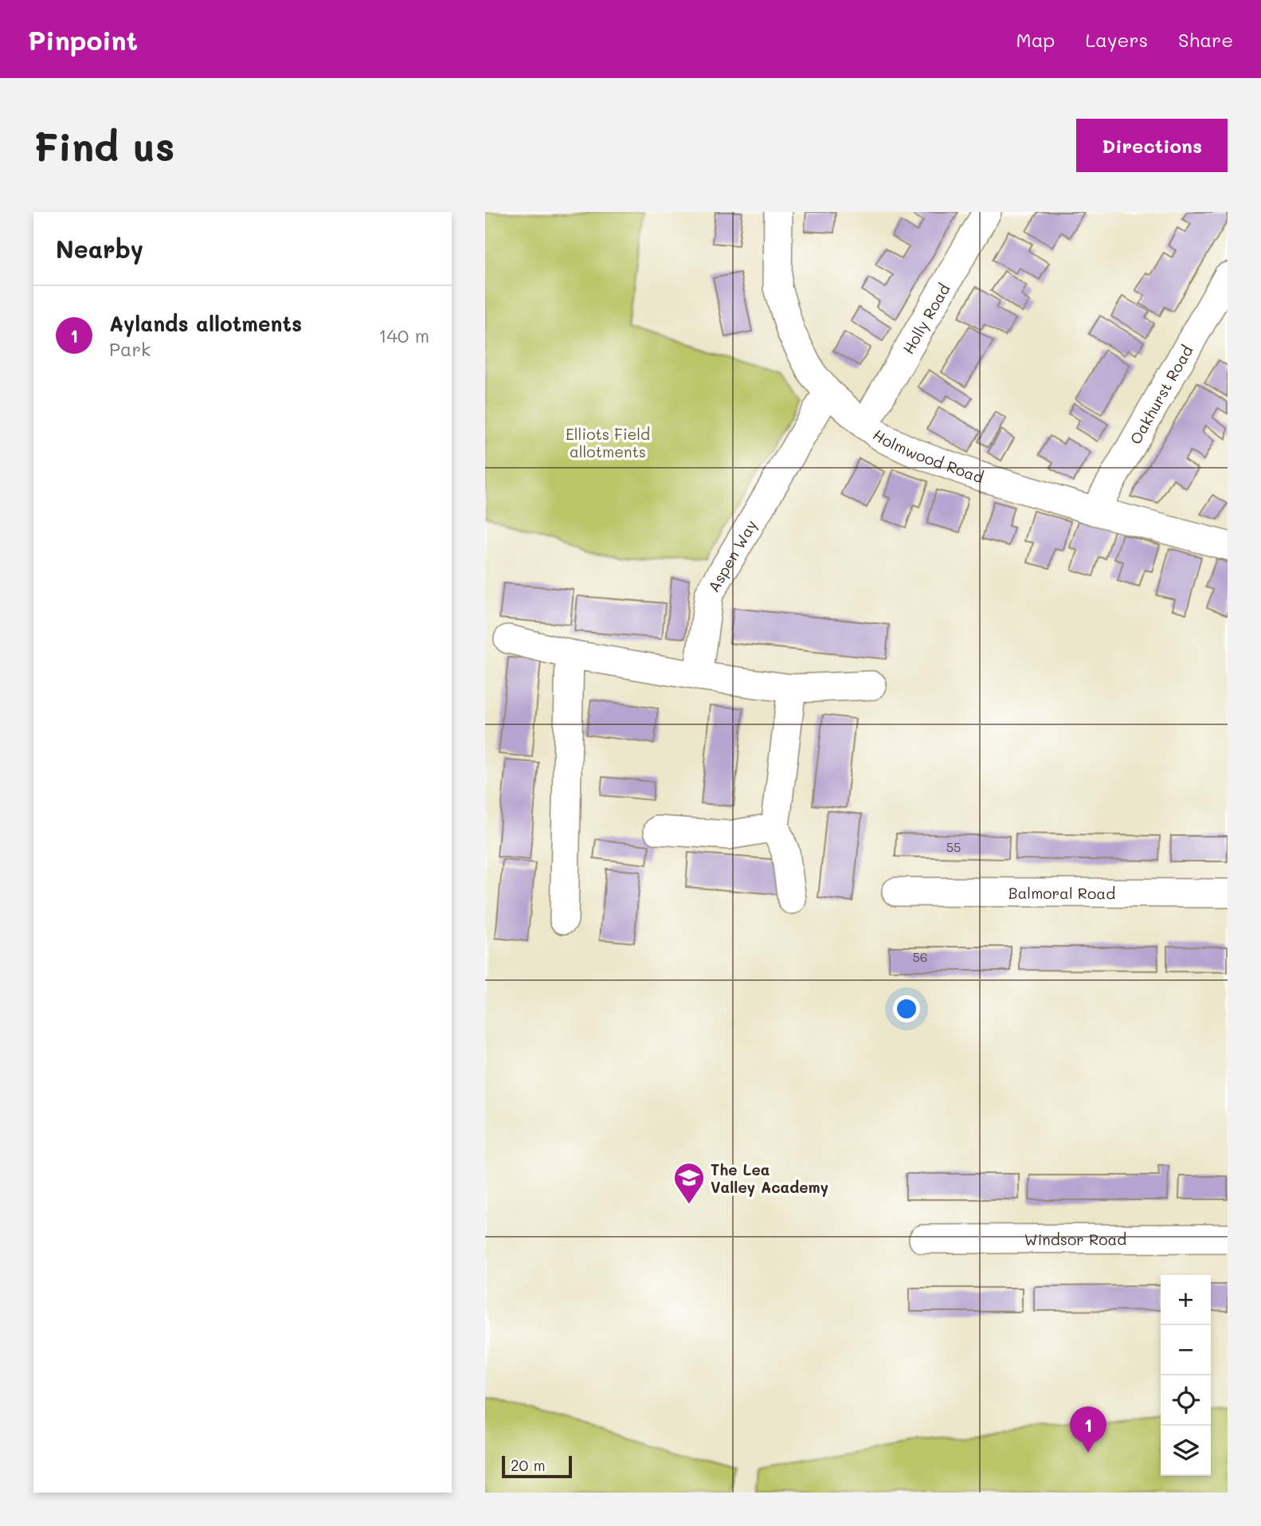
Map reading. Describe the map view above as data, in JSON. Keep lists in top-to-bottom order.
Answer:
{
  "streets": {
    "street": [
      "Holly Road",
      "Oakhurst Road",
      "Holmwood Road",
      "Aspen Way",
      "Balmoral Road",
      "Windsor Road"
    ]
  },
  "crossings": [
    ["Holly Road", "Holmwood Road"],
    ["Oakhurst Road", "Holmwood Road"],
    ["Holmwood Road", "Aspen Way"]
  ],
  "parks": ["Elliots Field allotments"],
  "places": {
    "school or university": ["The Lea Valley Academy"]
  },
  "house_numbers": ["55", "56"],
  "scale_bar": "20 m",
  "page": {
    "header": "Pinpoint",
    "nav": ["Map", "Layers", "Share"],
    "buttons": "Directions",
    "title": "Find us",
    "heading": "Nearby",
    "list": [
      {
        "mark": "1",
        "name": "Aylands allotments",
        "note": "Park",
        "value": "140 m"
      }
    ],
    "map_buttons": ["+", "−"],
    "pins": "1",
    "scale": "20 m"
  }
}
